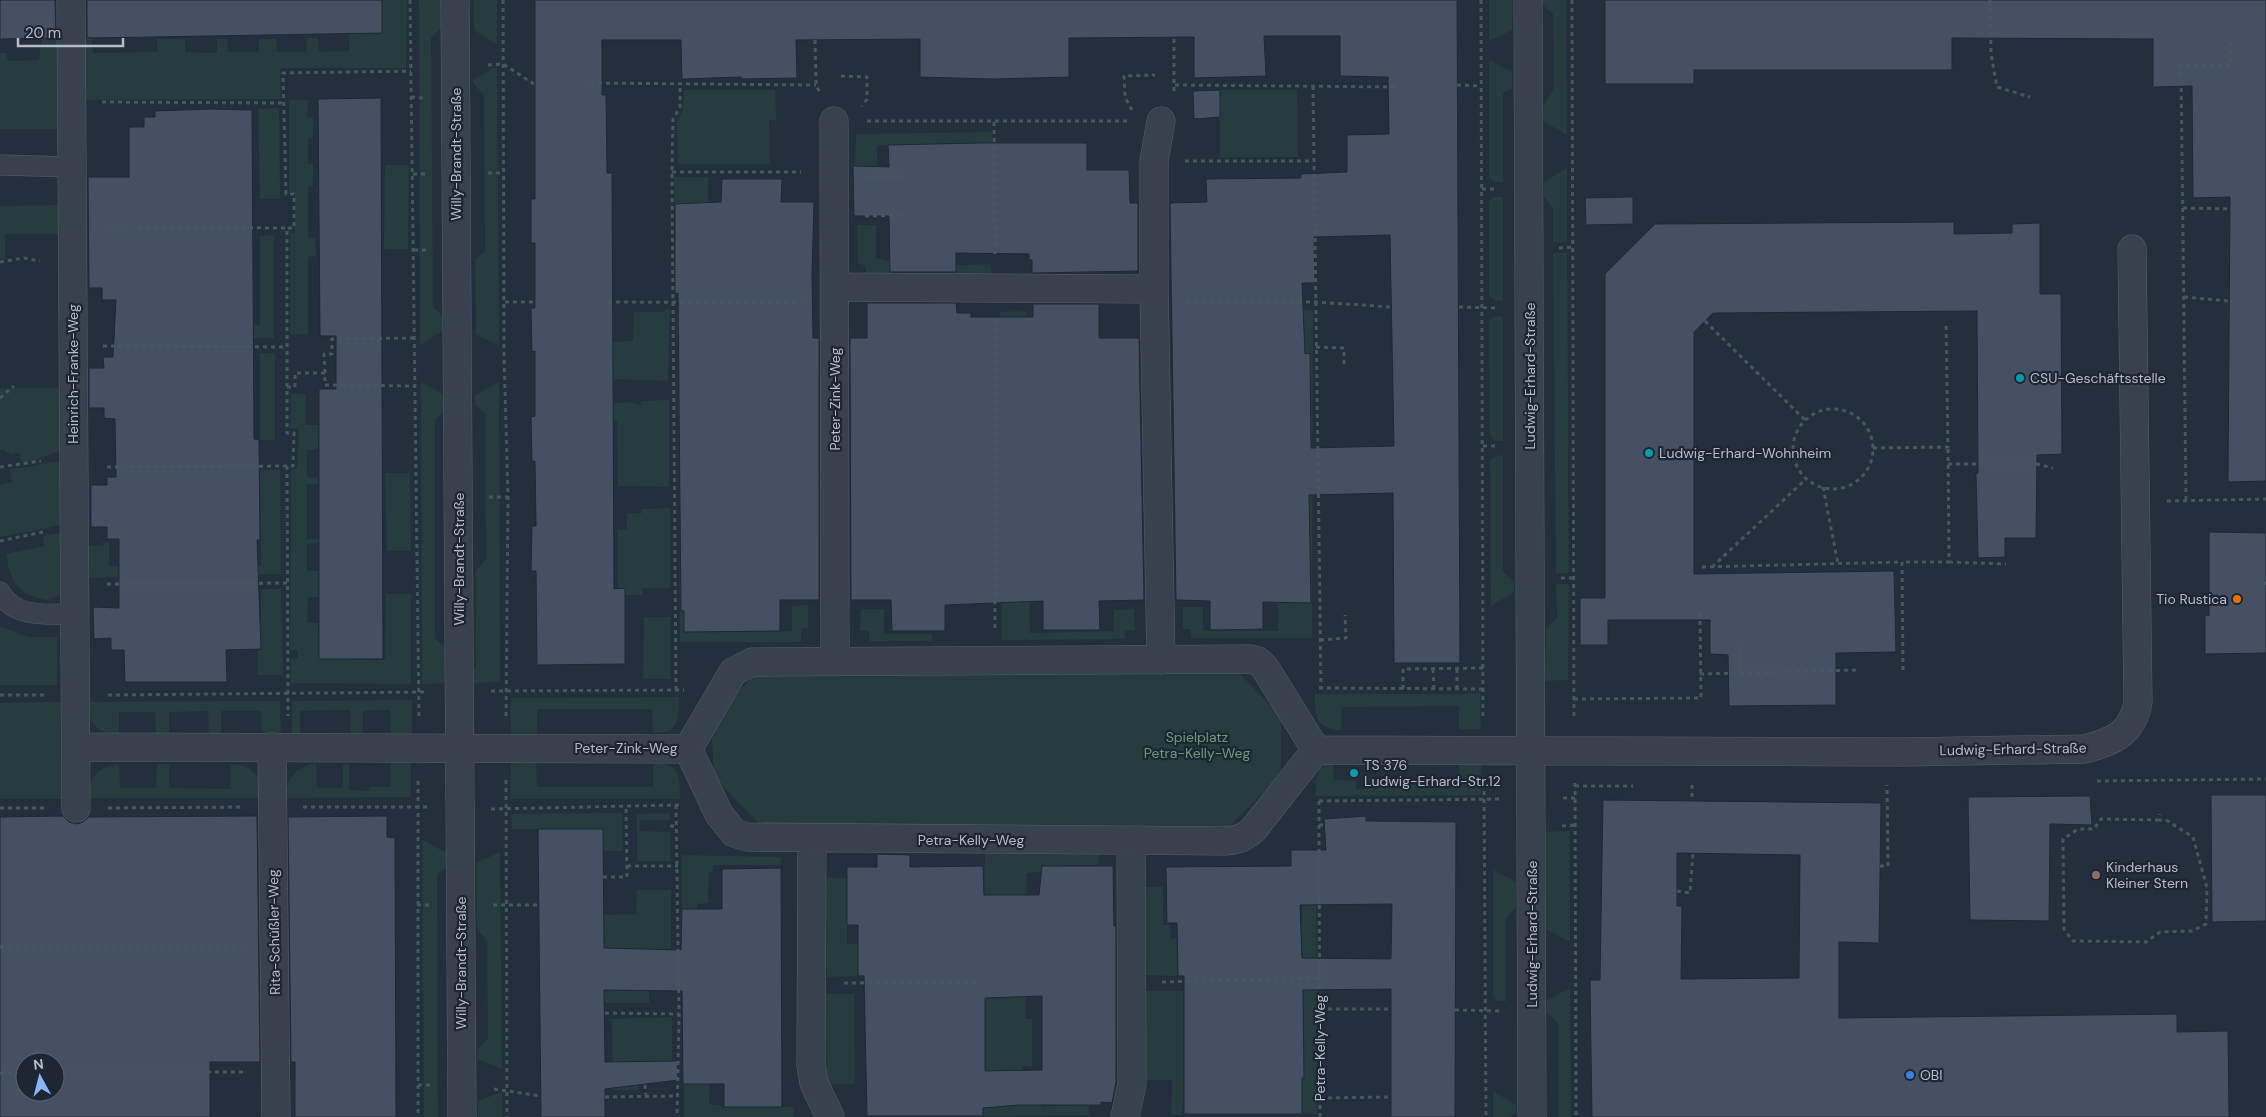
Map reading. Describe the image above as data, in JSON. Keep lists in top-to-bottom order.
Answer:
{
  "streets": {
    "street": [
      "Willy-Brandt-Straße",
      "Heinrich-Franke-Weg",
      "Ludwig-Erhard-Straße",
      "Peter-Zink-Weg",
      "Petra-Kelly-Weg",
      "Rita-Schüßler-Weg"
    ]
  },
  "crossings": [
    ["Willy-Brandt-Straße", "Peter-Zink-Weg"],
    ["Peter-Zink-Weg", "Petra-Kelly-Weg"]
  ],
  "parks": ["Spielplatz Petra-Kelly-Weg"],
  "places": [
    "CSU-Geschäftsstelle",
    "Ludwig-Erhard-Wohnheim",
    "Tio Rustica",
    "TS 376 Ludwig-Erhard-Str.12",
    "Kinderhaus Kleiner Stern",
    "OBI"
  ],
  "scale_bar": "20 m",
  "north": "top"
}
